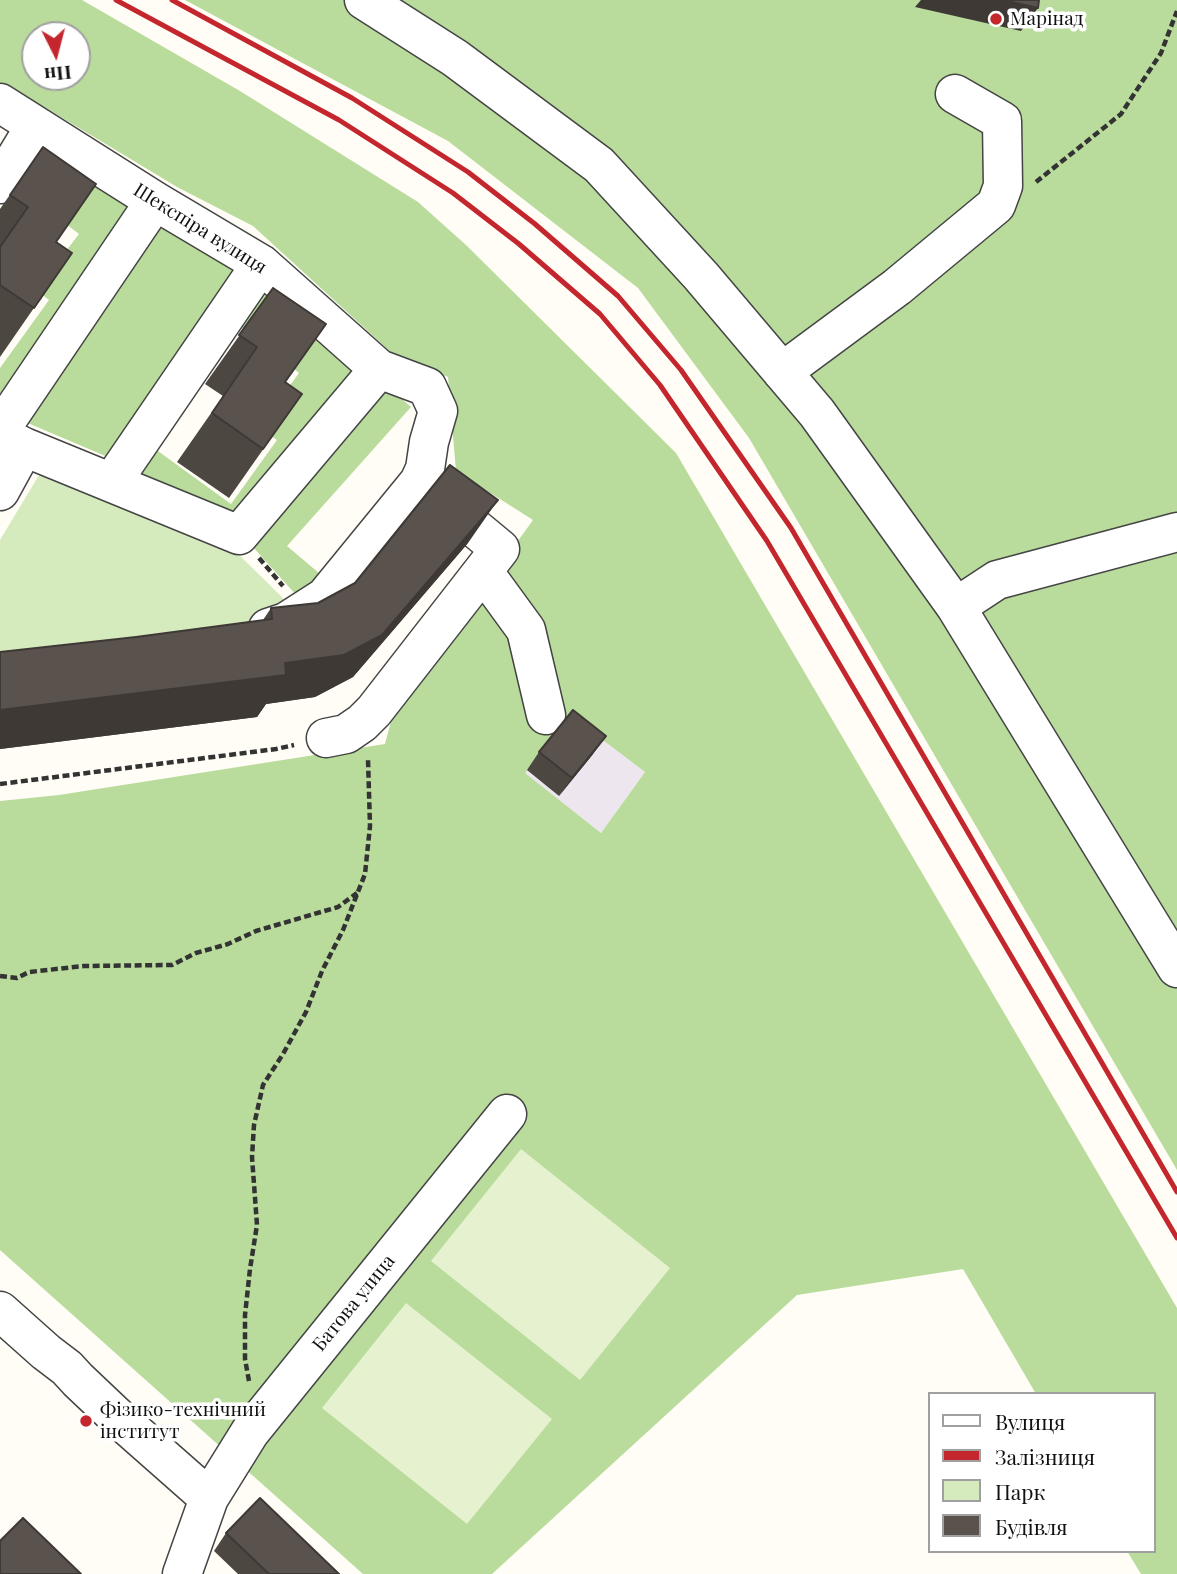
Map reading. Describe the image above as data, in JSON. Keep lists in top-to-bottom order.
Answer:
{
  "streets": {
    "lane": ["Шекспіра вулиця", "Батова улица"]
  },
  "places": ["Марінад", "Фізико-технічний інститут"],
  "legend": [
    "Вулиця",
    "Залізниця",
    "Парк",
    "Будівля"
  ],
  "north": "bottom"
}
